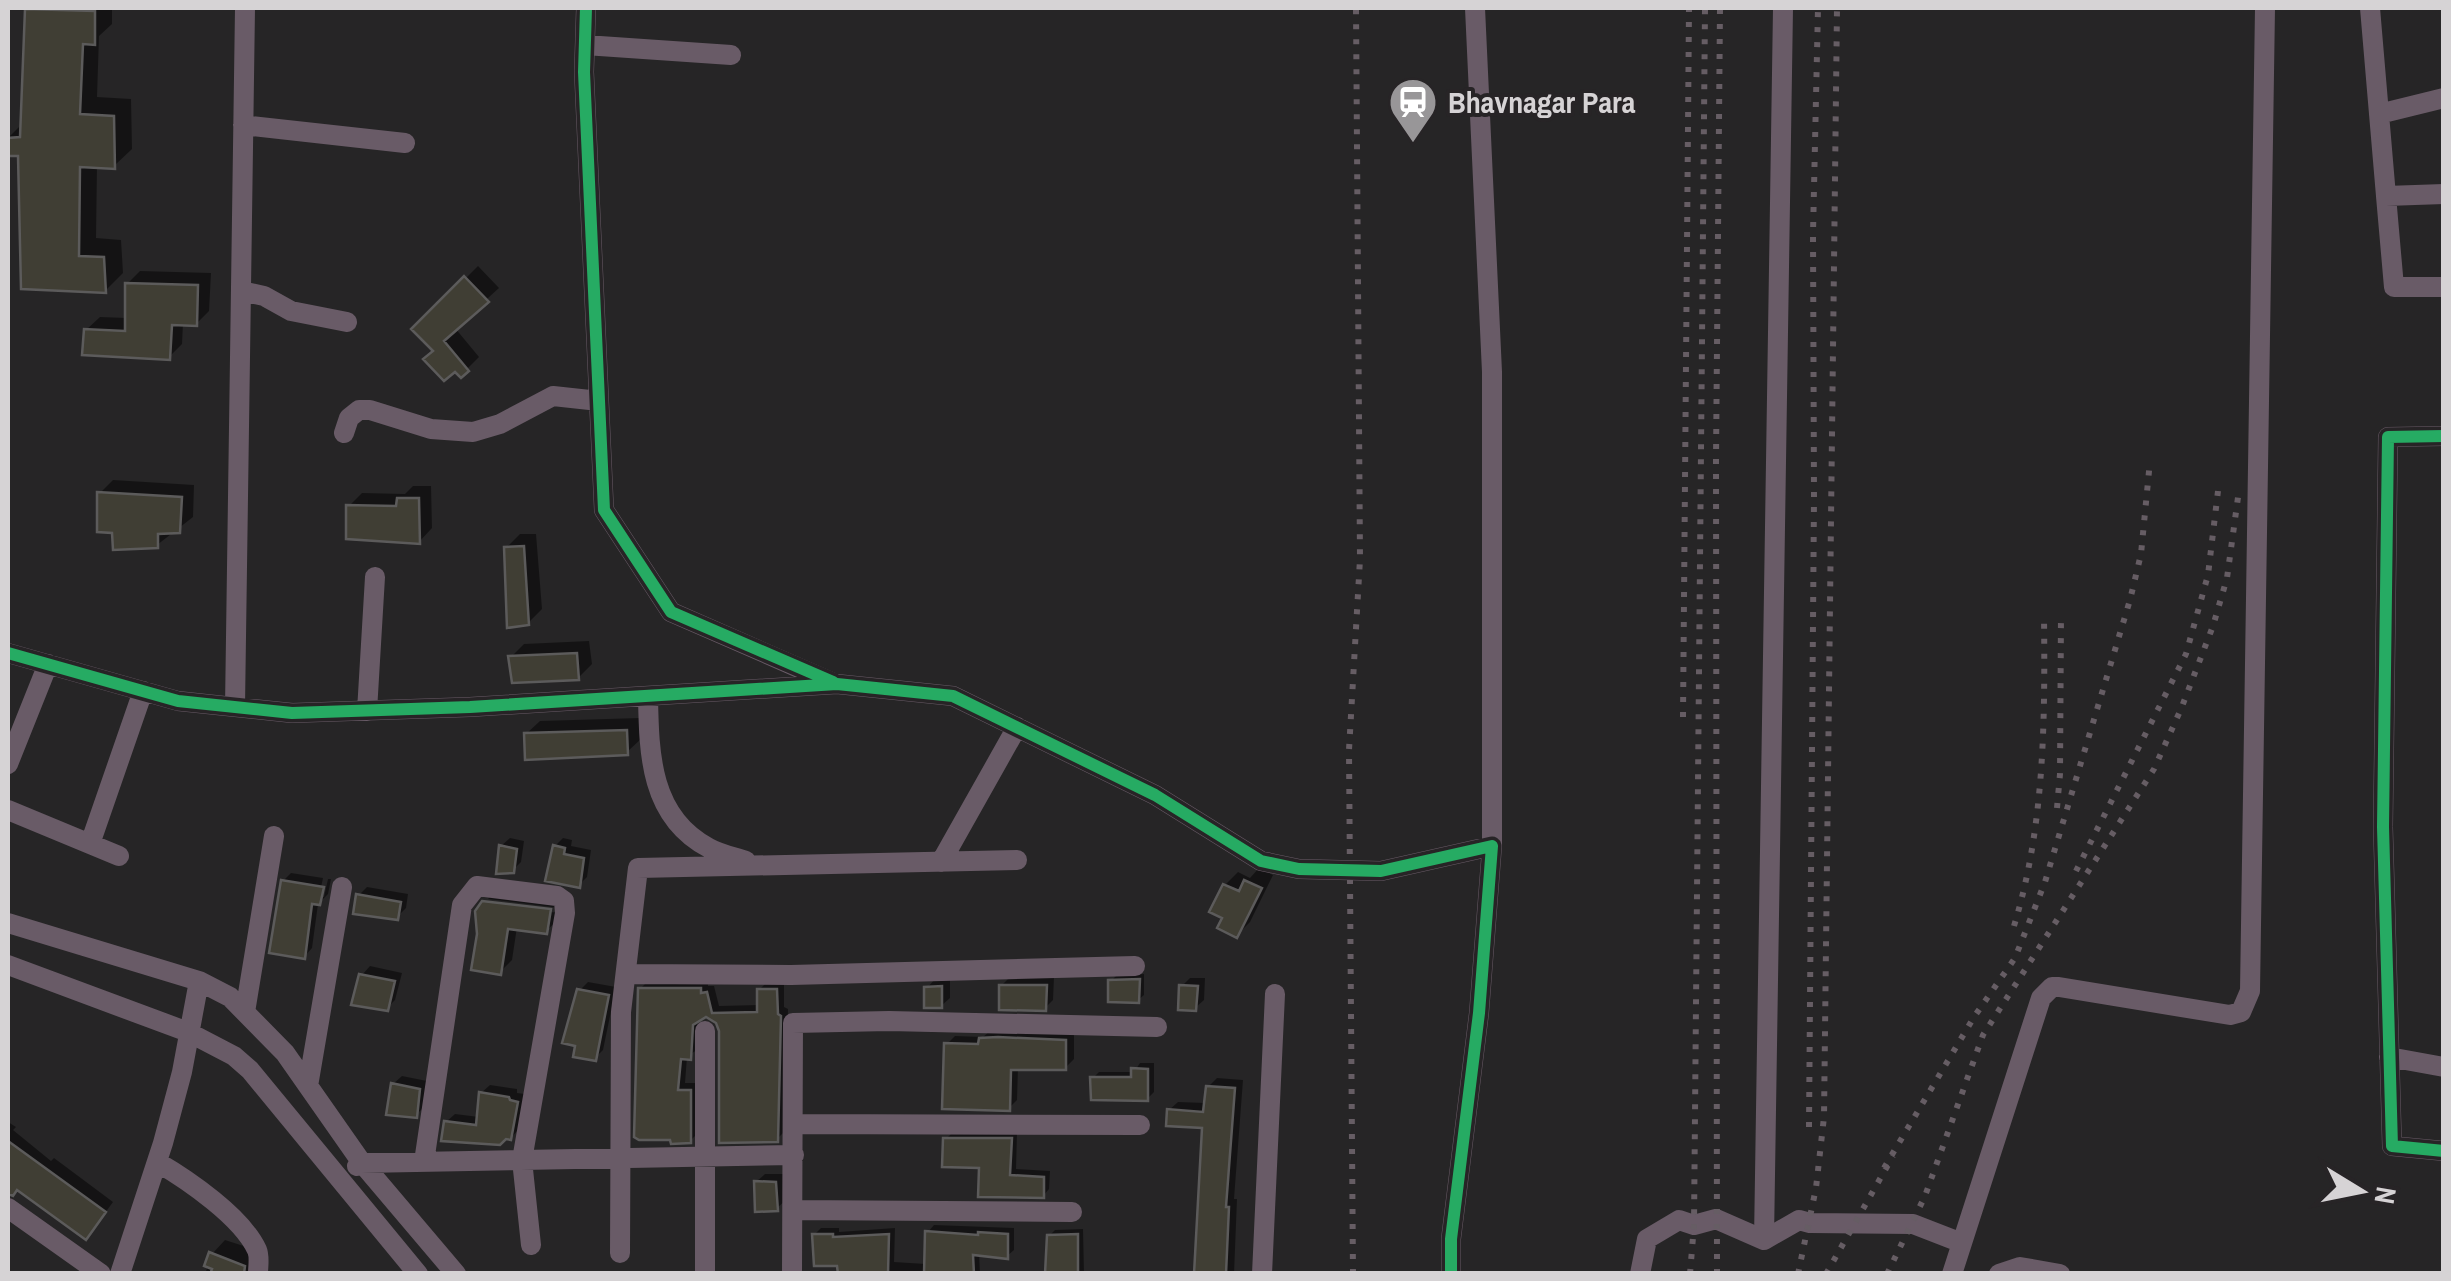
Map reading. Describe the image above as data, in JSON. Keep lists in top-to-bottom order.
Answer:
{
  "places": {
    "station": ["Bhavnagar Para"]
  },
  "north": "right"
}
